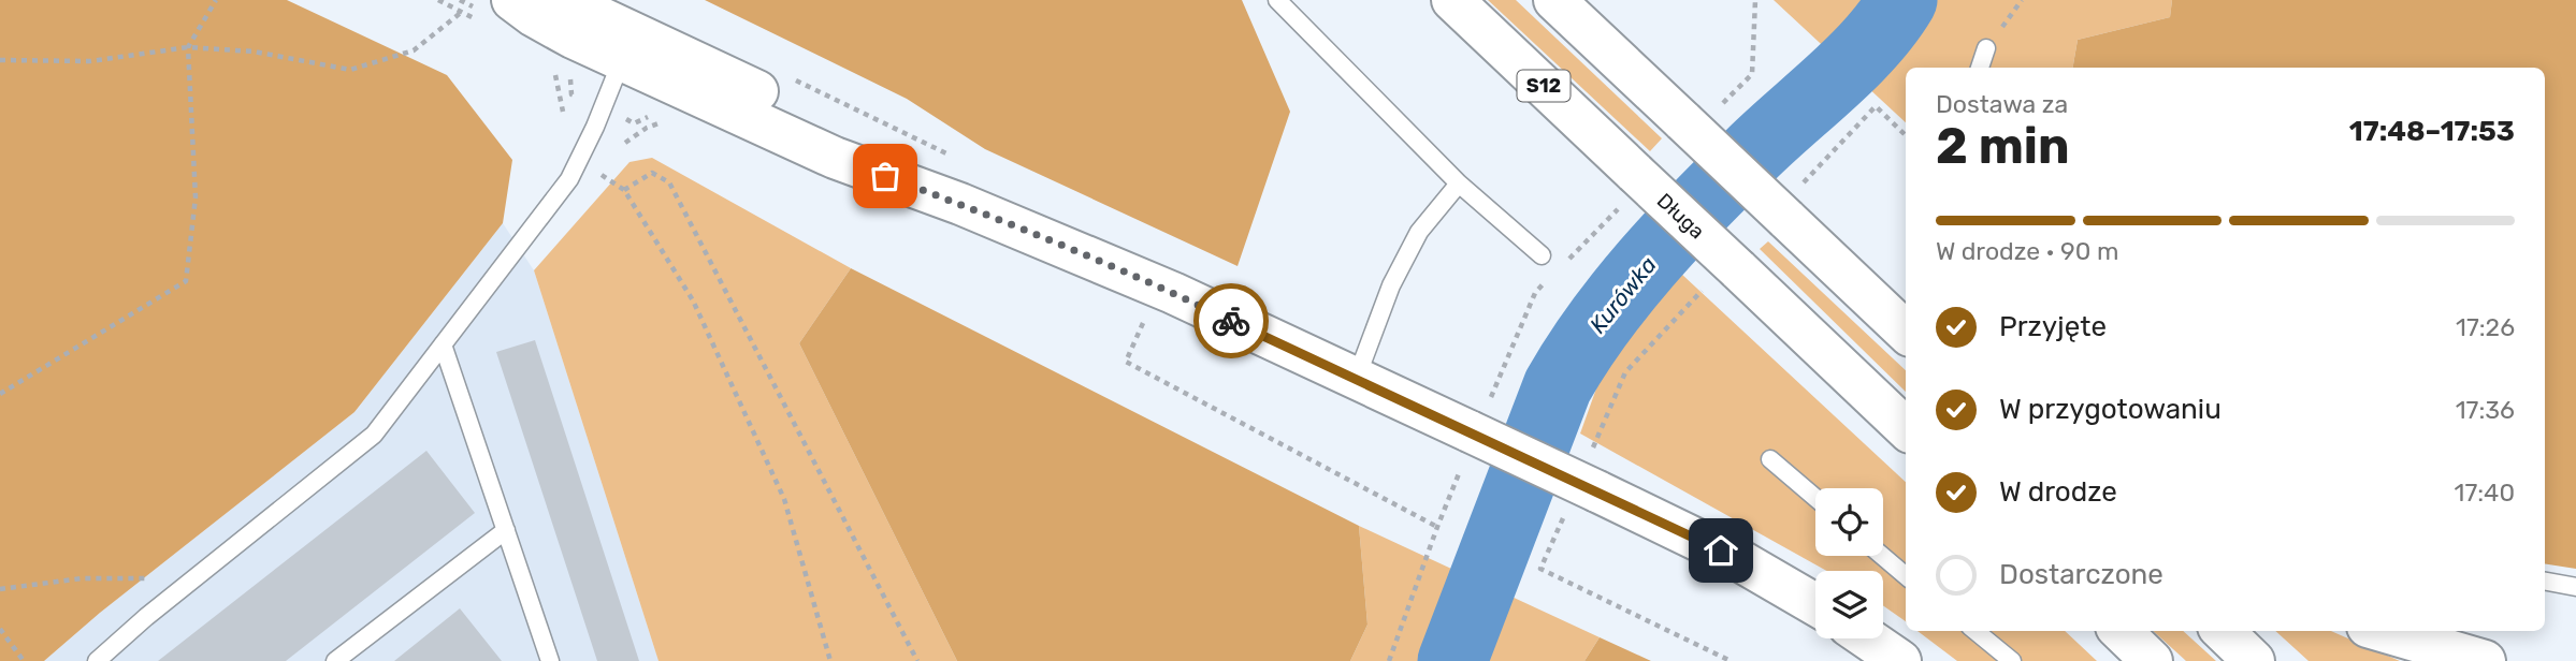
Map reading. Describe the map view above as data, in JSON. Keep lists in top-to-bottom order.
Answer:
{
  "streets": {
    "main road": ["S12", "Długa"]
  },
  "water": ["Kurówka"],
  "page": {
    "heading": ["2 min", "Dostawa za", "17:48–17:53"],
    "bar": "W drodze · 90 m",
    "list": [
      ["Przyjęte", "17:26"],
      ["W przygotowaniu", "17:36"],
      ["W drodze", "17:40"],
      "Dostarczone"
    ]
  }
}
